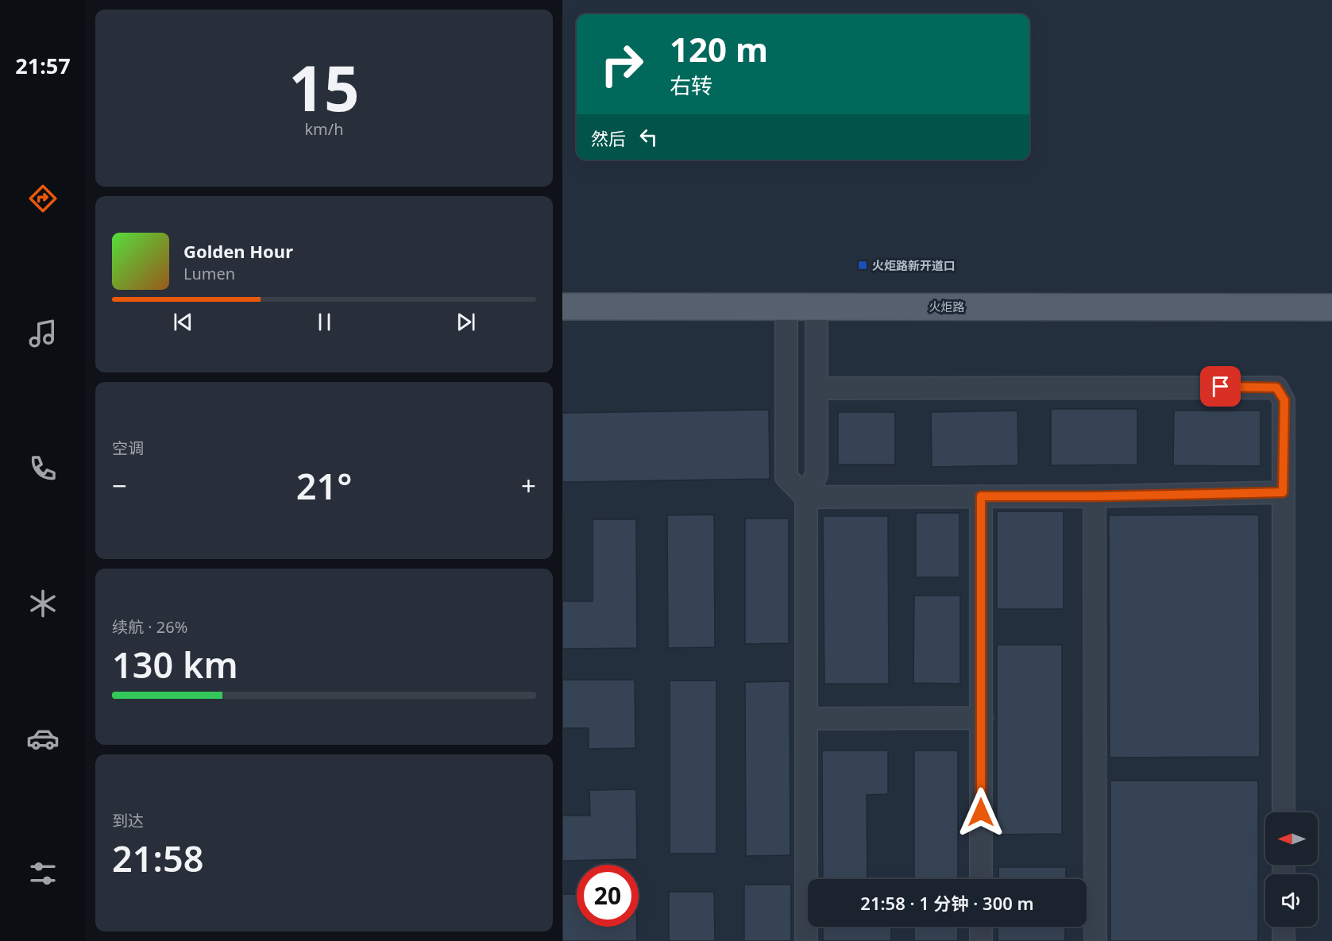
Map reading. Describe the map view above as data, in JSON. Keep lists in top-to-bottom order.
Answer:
{
  "streets": {
    "main road": ["火炬路"]
  },
  "places": {
    "transit": ["火炬路新开道口"]
  },
  "north": "left",
  "page": {
    "tabs": "21:57",
    "tile": [
      ["15", "km/h"],
      "空调",
      ["续航 · 26%", "130 km"],
      ["到达", "21:58"]
    ],
    "turn": ["120 m", "右转"],
    "then": "然后",
    "song": ["Golden Hour", "Lumen"],
    "heat": ["−", "21°", "+"],
    "limit": "20",
    "trip": "21:58 · 1 分钟 · 300 m"
  }
}
